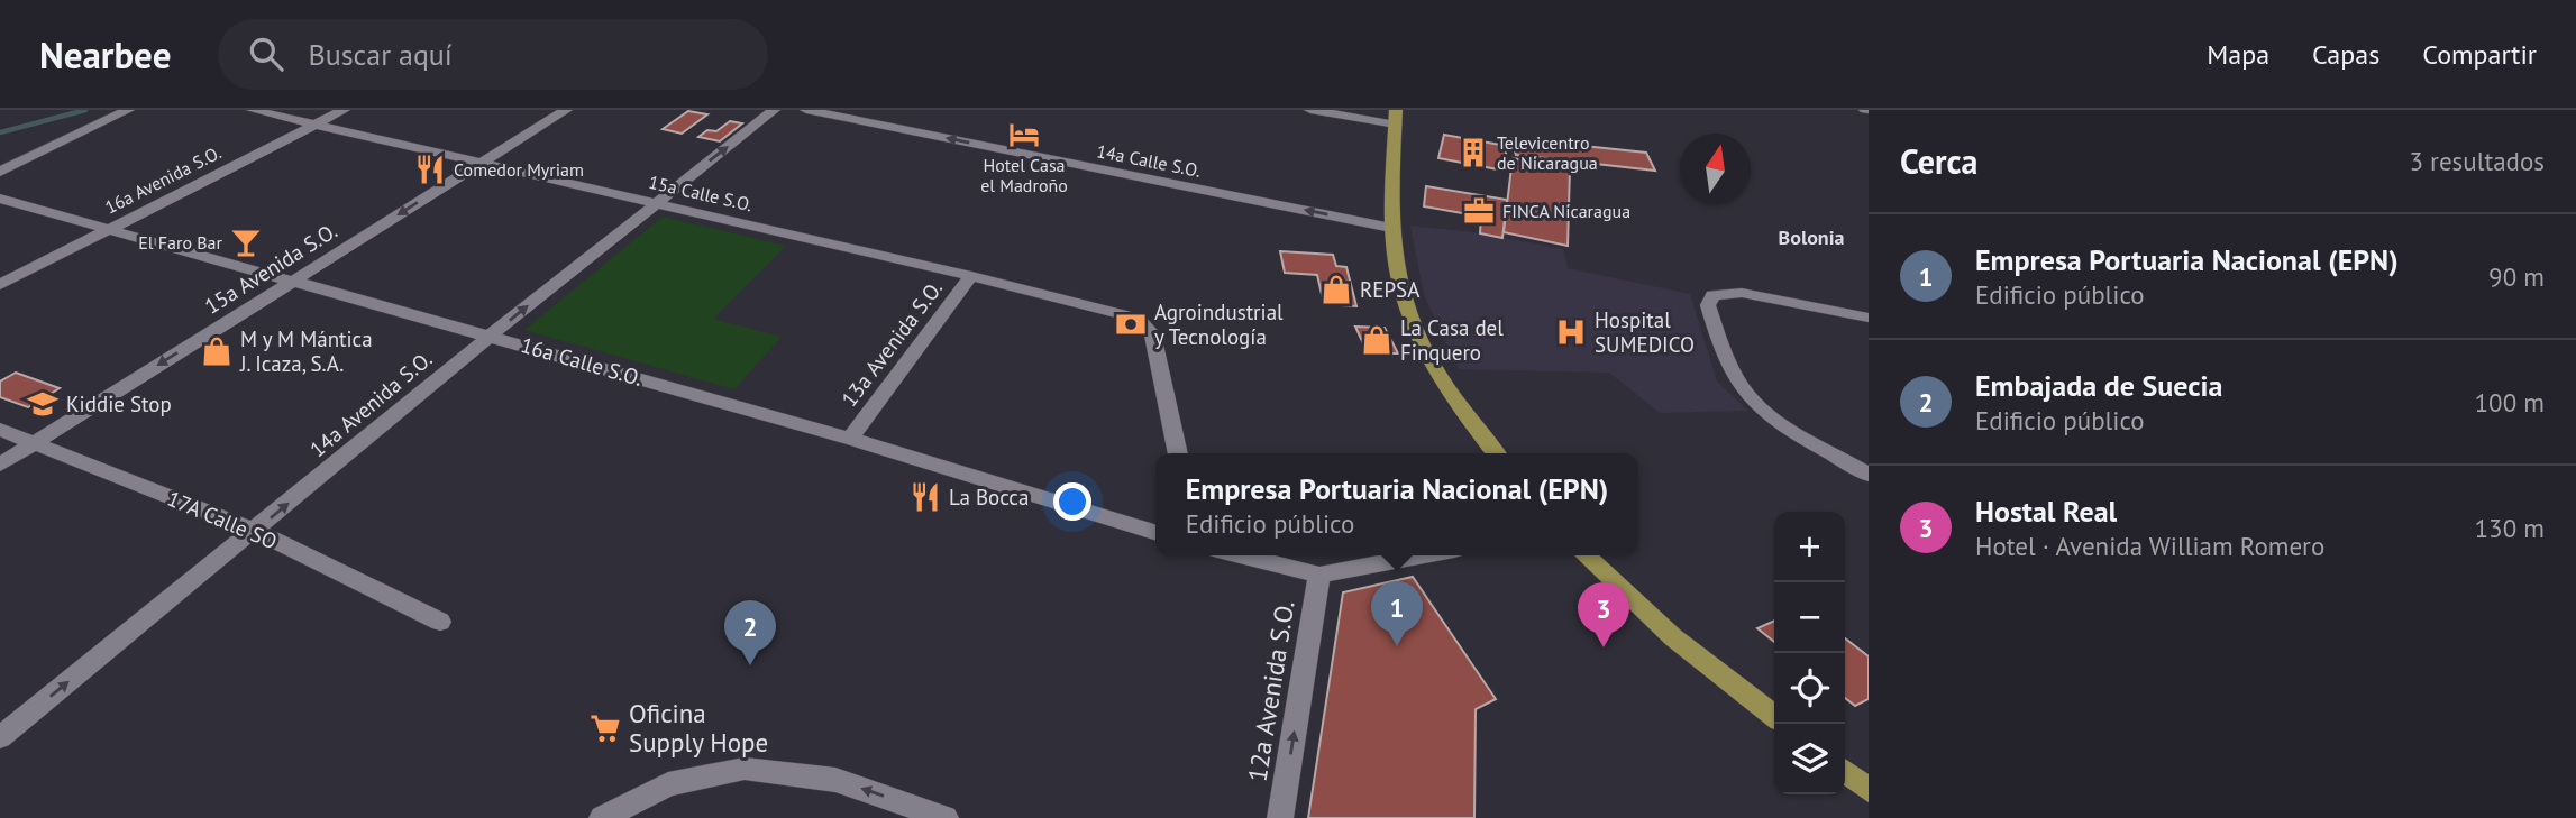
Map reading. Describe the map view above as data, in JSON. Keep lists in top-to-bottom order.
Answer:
{
  "streets": {
    "street": [
      "14a Calle S.O.",
      "16a Avenida S.O.",
      "15a Calle S.O.",
      "15a Avenida S.O.",
      "13a Avenida S.O.",
      "16a Calle S.O.",
      "14a Avenida S.O.",
      "17A Calle SO",
      "12a Avenida S.O."
    ]
  },
  "crossings": [
    ["16a Avenida S.O.", "15a Calle S.O."],
    ["16a Avenida S.O.", "16a Calle S.O."],
    ["15a Calle S.O.", "15a Avenida S.O."],
    ["15a Calle S.O.", "13a Avenida S.O."],
    ["15a Calle S.O.", "14a Avenida S.O."],
    ["15a Avenida S.O.", "16a Calle S.O."],
    ["15a Avenida S.O.", "17A Calle SO"],
    ["13a Avenida S.O.", "16a Calle S.O."],
    ["16a Calle S.O.", "14a Avenida S.O."],
    ["14a Avenida S.O.", "17A Calle SO"]
  ],
  "one_way": [
    "14a Calle S.O.",
    "15a Avenida S.O.",
    "14a Avenida S.O.",
    "12a Avenida S.O."
  ],
  "districts": ["Bolonia"],
  "places": {
    "hotel": ["Hotel Casa el Madroño"],
    "building": ["Televicentro de Nicaragua"],
    "restaurant": ["Comedor Myriam", "La Bocca"],
    "office": ["FINCA Nicaragua"],
    "bar": ["El Faro Bar"],
    "shop": ["REPSA", "La Casa del Finquero", "M y M Mántica J. Icaza, S.A."],
    "bank": ["Agroindustrial y Tecnología"],
    "hospital": ["Hospital SUMEDICO"],
    "school or university": ["Kiddie Stop"],
    "supermarket": ["Oficina Supply Hope"]
  },
  "north": "top",
  "page": {
    "header": "Nearbee",
    "search": "Buscar aquí",
    "nav": ["Mapa", "Capas", "Compartir"],
    "heading": ["Cerca", "3 resultados"],
    "list": [
      {
        "mark": "1",
        "name": "Empresa Portuaria Nacional (EPN)",
        "note": "Edificio público",
        "value": "90 m"
      },
      {
        "mark": "2",
        "name": "Embajada de Suecia",
        "note": "Edificio público",
        "value": "100 m"
      },
      {
        "mark": "3",
        "name": "Hostal Real",
        "note": "Hotel · Avenida William Romero",
        "value": "130 m"
      }
    ],
    "popup": ["Empresa Portuaria Nacional (EPN)", "Edificio público"],
    "map_buttons": ["+", "−"],
    "pins": ["1", "3", "2"]
  }
}
